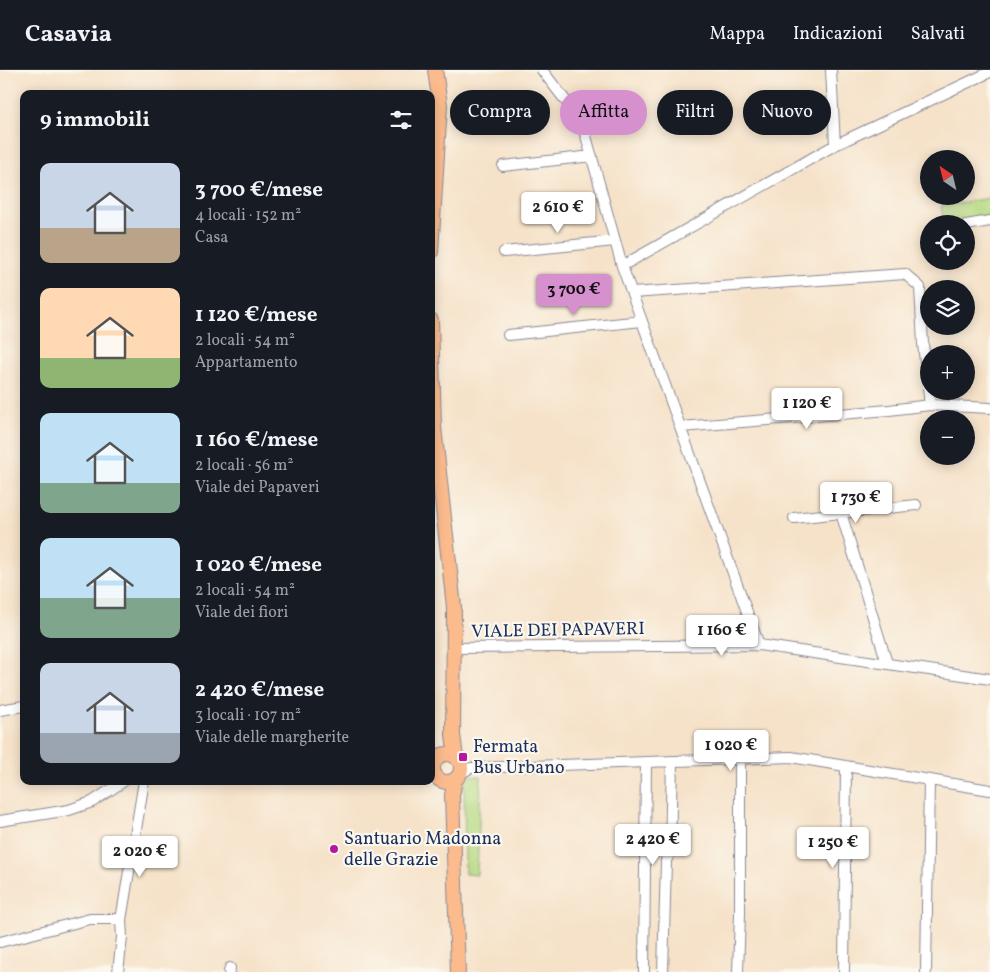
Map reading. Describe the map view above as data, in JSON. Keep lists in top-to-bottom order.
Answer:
{
  "streets": {
    "street": ["VIALE DEI PAPAVERI"]
  },
  "places": {
    "transit": ["Fermata Bus Urbano"],
    "other": ["Santuario Madonna delle Grazie"]
  },
  "north": "top left",
  "page": {
    "header": "Casavia",
    "nav": ["Mappa", "Indicazioni", "Salvati"],
    "chip": [
      "Compra",
      "Affitta",
      "Filtri",
      "Nuovo"
    ],
    "heading": "9 immobili",
    "map_buttons": ["+", "−"],
    "list": [
      {
        "name": "3 700 €/mese",
        "note": "4 locali · 152 m² · Casa"
      },
      {
        "name": "1 120 €/mese",
        "note": "2 locali · 54 m² · Appartamento"
      },
      {
        "name": "1 160 €/mese",
        "note": "2 locali · 56 m² · Viale dei Papaveri"
      },
      {
        "name": "1 020 €/mese",
        "note": "2 locali · 54 m² · Viale dei fiori"
      },
      {
        "name": "2 420 €/mese",
        "note": "3 locali · 107 m² · Viale delle margherite"
      }
    ],
    "price": [
      "2 610 €",
      "3 700 €",
      "1 120 €",
      "1 730 €",
      "1 160 €",
      "1 020 €",
      "2 420 €",
      "1 250 €",
      "2 020 €"
    ]
  }
}
